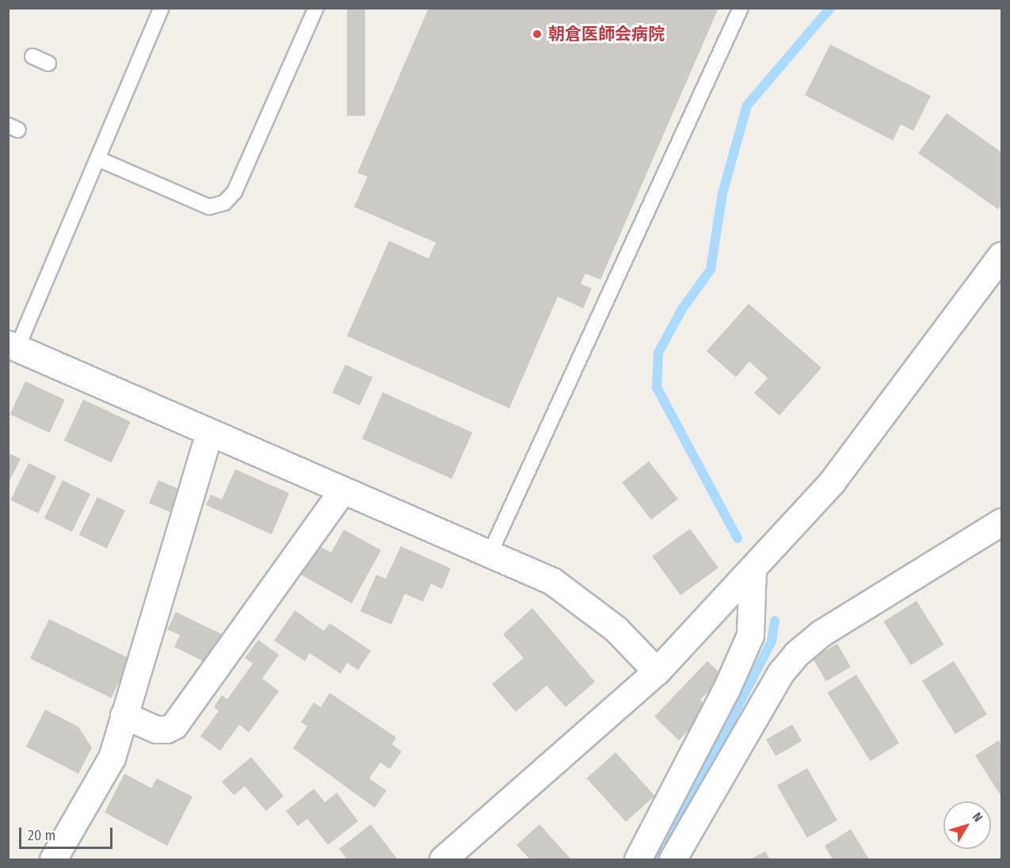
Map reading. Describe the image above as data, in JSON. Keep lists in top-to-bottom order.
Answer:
{
  "places": ["朝倉医師会病院"],
  "scale_bar": "20 m",
  "north": "top right"
}
